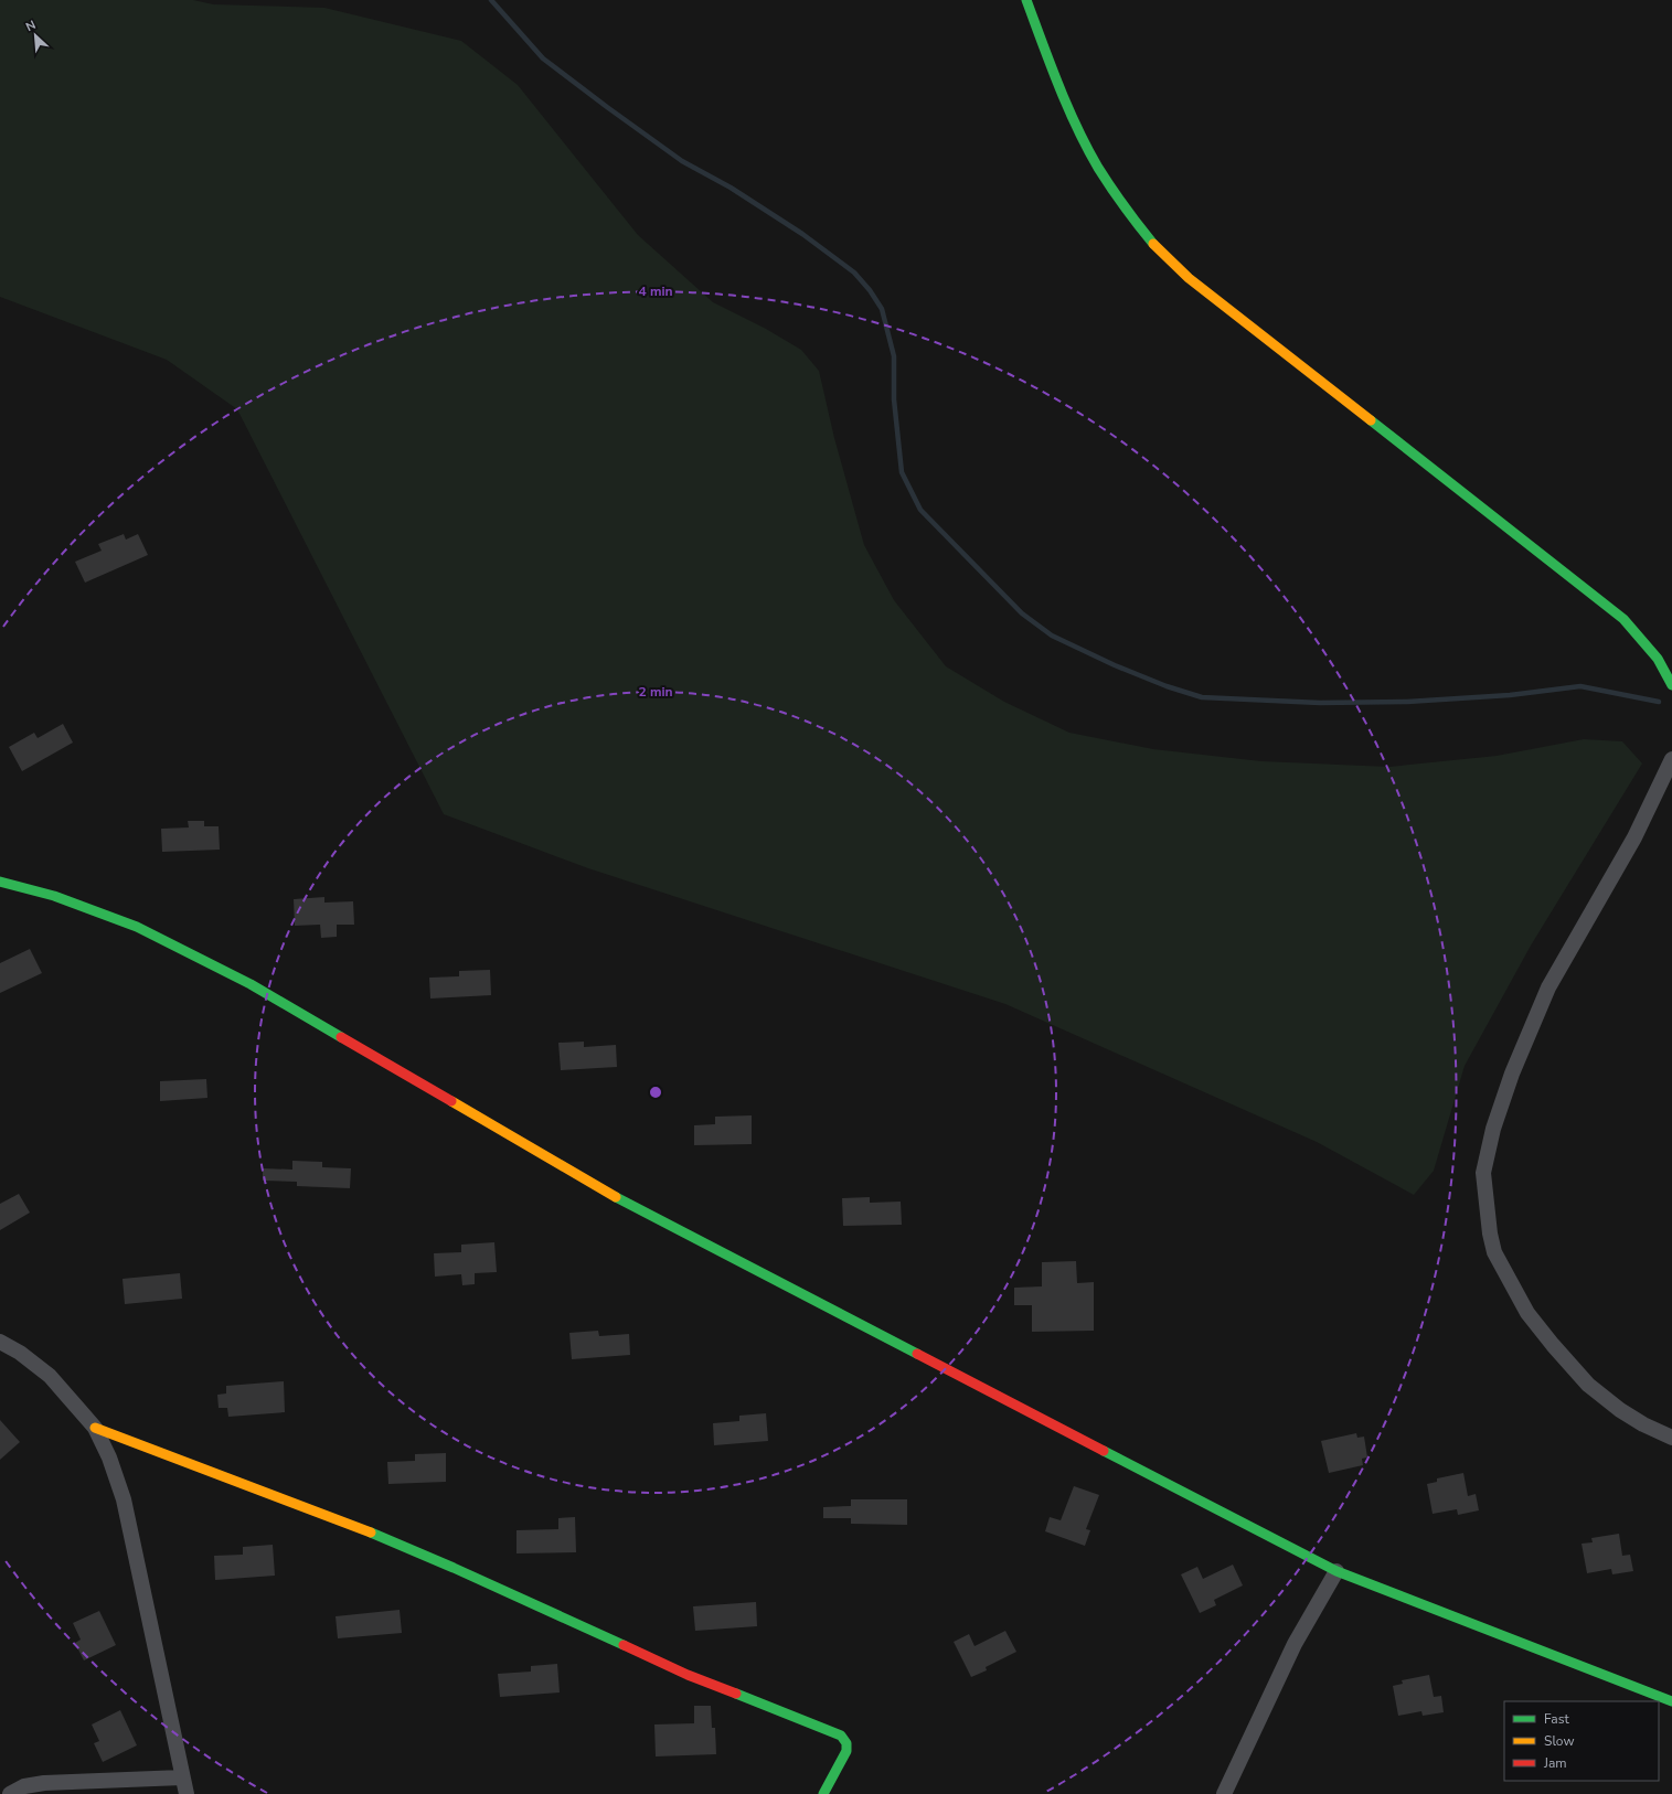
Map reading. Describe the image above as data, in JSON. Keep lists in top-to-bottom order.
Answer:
{
  "legend": ["Fast", "Slow", "Jam"],
  "north": "top left",
  "rings": ["4 min", "2 min"]
}
